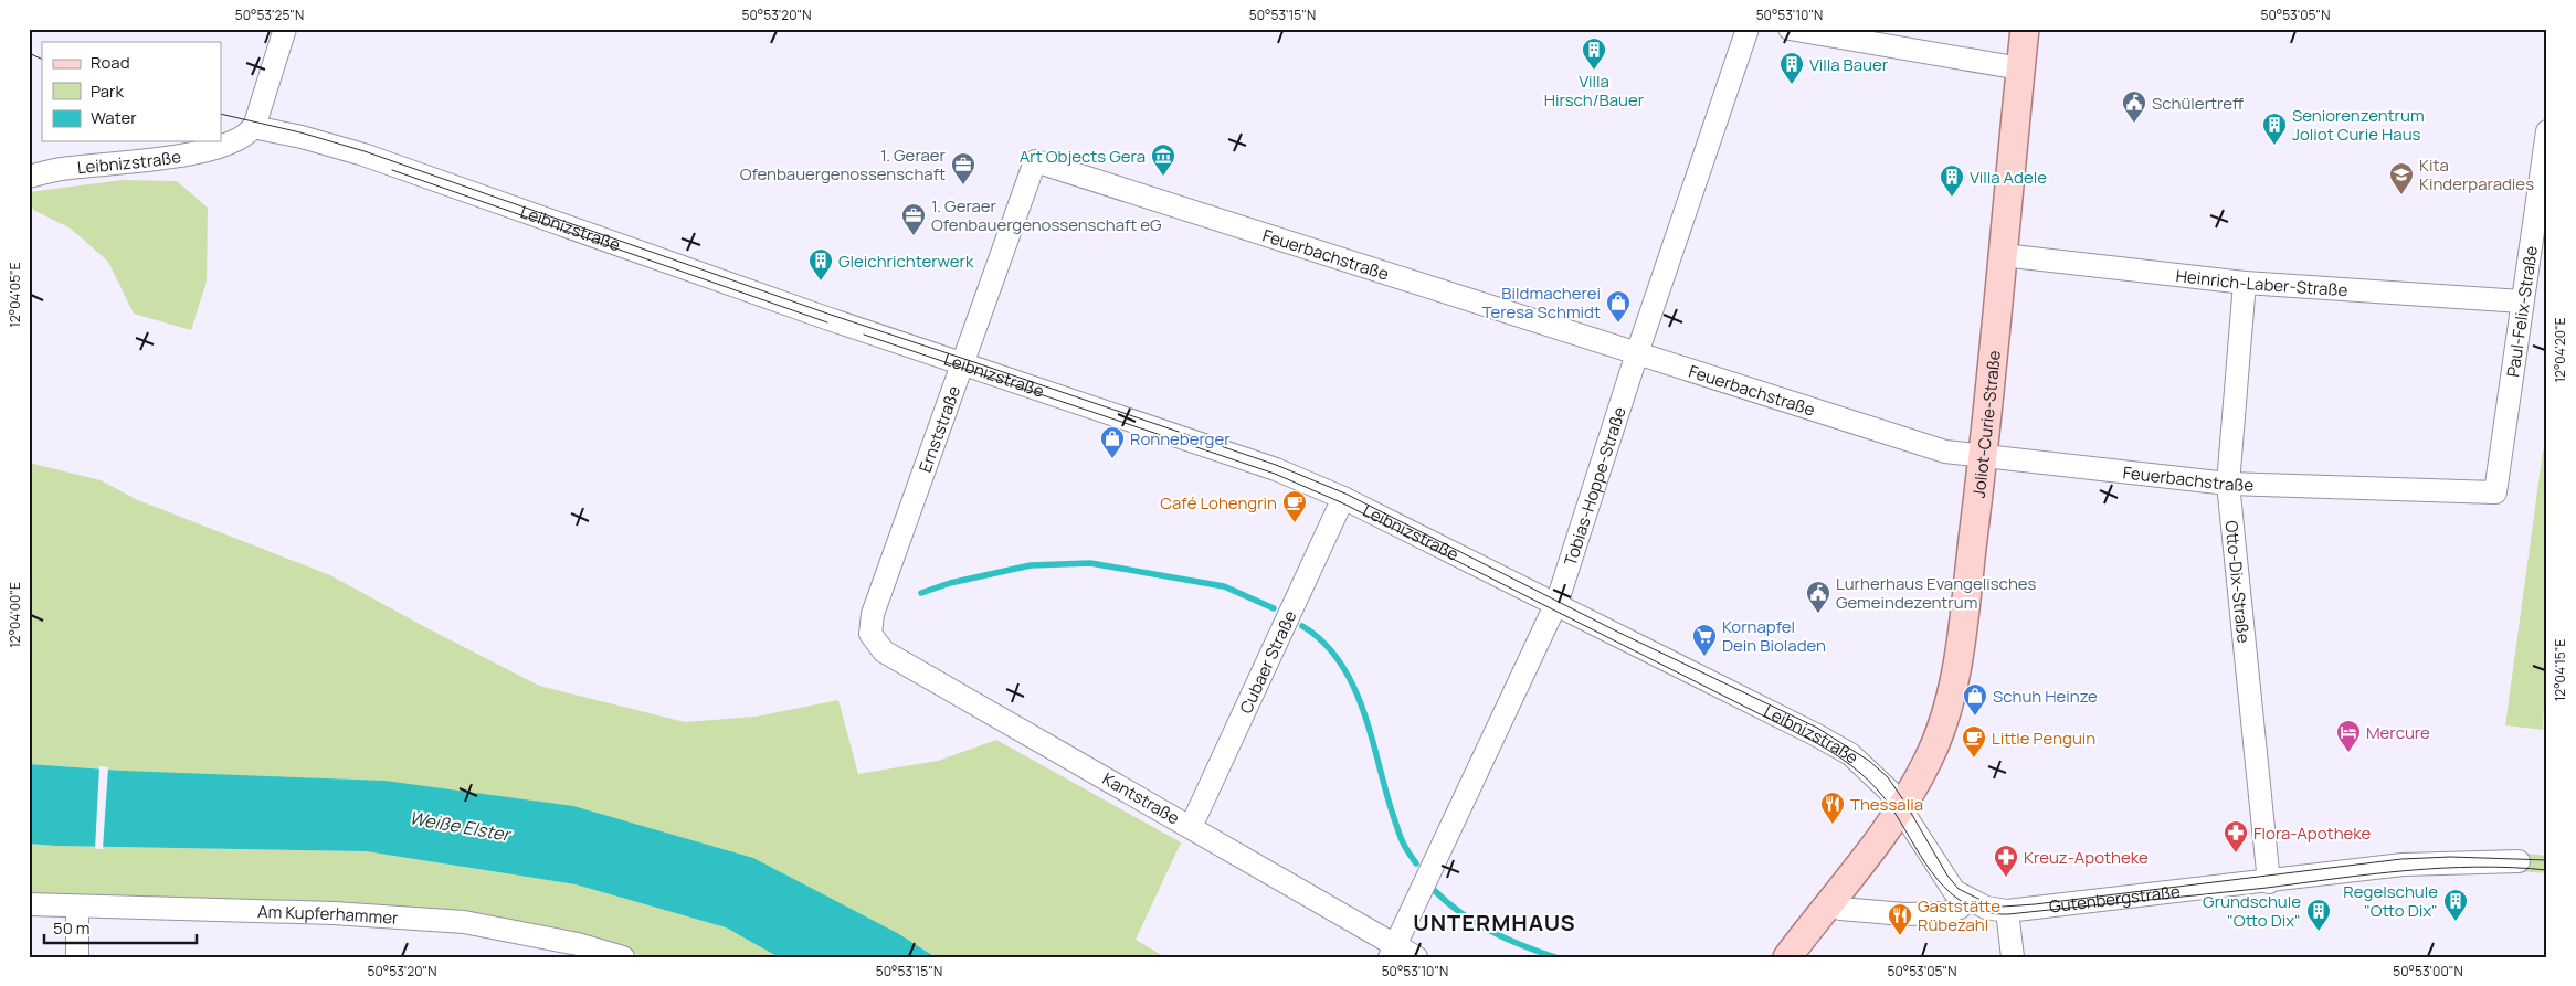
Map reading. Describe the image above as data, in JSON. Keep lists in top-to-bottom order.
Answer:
{
  "streets": {
    "main road": ["Joliot-Curie-Straße"],
    "street": [
      "Leibnizstraße",
      "Feuerbachstraße",
      "Heinrich-Laber-Straße",
      "Paul-Felix-Straße",
      "Ernststraße",
      "Tobias-Hoppe-Straße",
      "Otto-Dix-Straße",
      "Cubaer Straße",
      "Kantstraße",
      "Gutenbergstraße",
      "Am Kupferhammer"
    ]
  },
  "crossings": [
    ["Leibnizstraße", "Joliot-Curie-Straße"],
    ["Leibnizstraße", "Ernststraße"],
    ["Leibnizstraße", "Tobias-Hoppe-Straße"],
    ["Leibnizstraße", "Cubaer Straße"],
    ["Leibnizstraße", "Gutenbergstraße"],
    ["Feuerbachstraße", "Paul-Felix-Straße"],
    ["Feuerbachstraße", "Joliot-Curie-Straße"],
    ["Feuerbachstraße", "Ernststraße"],
    ["Feuerbachstraße", "Tobias-Hoppe-Straße"],
    ["Feuerbachstraße", "Otto-Dix-Straße"],
    ["Heinrich-Laber-Straße", "Paul-Felix-Straße"],
    ["Heinrich-Laber-Straße", "Joliot-Curie-Straße"],
    ["Heinrich-Laber-Straße", "Otto-Dix-Straße"],
    ["Ernststraße", "Kantstraße"],
    ["Tobias-Hoppe-Straße", "Kantstraße"],
    ["Otto-Dix-Straße", "Gutenbergstraße"],
    ["Cubaer Straße", "Kantstraße"]
  ],
  "districts": ["UNTERMHAUS"],
  "water": ["Weiße Elster"],
  "places": {
    "building": [
      "Villa Hirsch/Bauer",
      "Villa Bauer",
      "Seniorenzentrum Joliot Curie Haus",
      "Villa Adele",
      "Gleichrichterwerk",
      "Regelschule \"Otto Dix\"",
      "Grundschule \"Otto Dix\""
    ],
    "public building": ["Schülertreff", "Lurherhaus Evangelisches Gemeindezentrum"],
    "museum": ["Art Objects Gera"],
    "office": ["1. Geraer Ofenbauergenossenschaft", "1. Geraer Ofenbauergenossenschaft eG"],
    "school or university": ["Kita Kinderparadies"],
    "shop": ["Bildmacherei Teresa Schmidt", "Ronneberger", "Schuh Heinze"],
    "cafe": ["Café Lohengrin", "Little Penguin"],
    "supermarket": ["Kornapfel Dein Bioladen"],
    "hotel": ["Mercure"],
    "restaurant": ["Thessalia", "Gaststätte Rübezahl"],
    "pharmacy": ["Flora-Apotheke", "Kreuz-Apotheke"]
  },
  "legend": ["Road", "Park", "Water"],
  "scale_bar": "50 m",
  "coordinates": [
    "50°53'25\"N",
    "50°53'20\"N",
    "50°53'15\"N",
    "50°53'10\"N",
    "50°53'05\"N",
    "12°04'05\"E",
    "12°04'20\"E",
    "12°04'00\"E",
    "12°04'15\"E",
    "50°53'00\"N"
  ]
}
